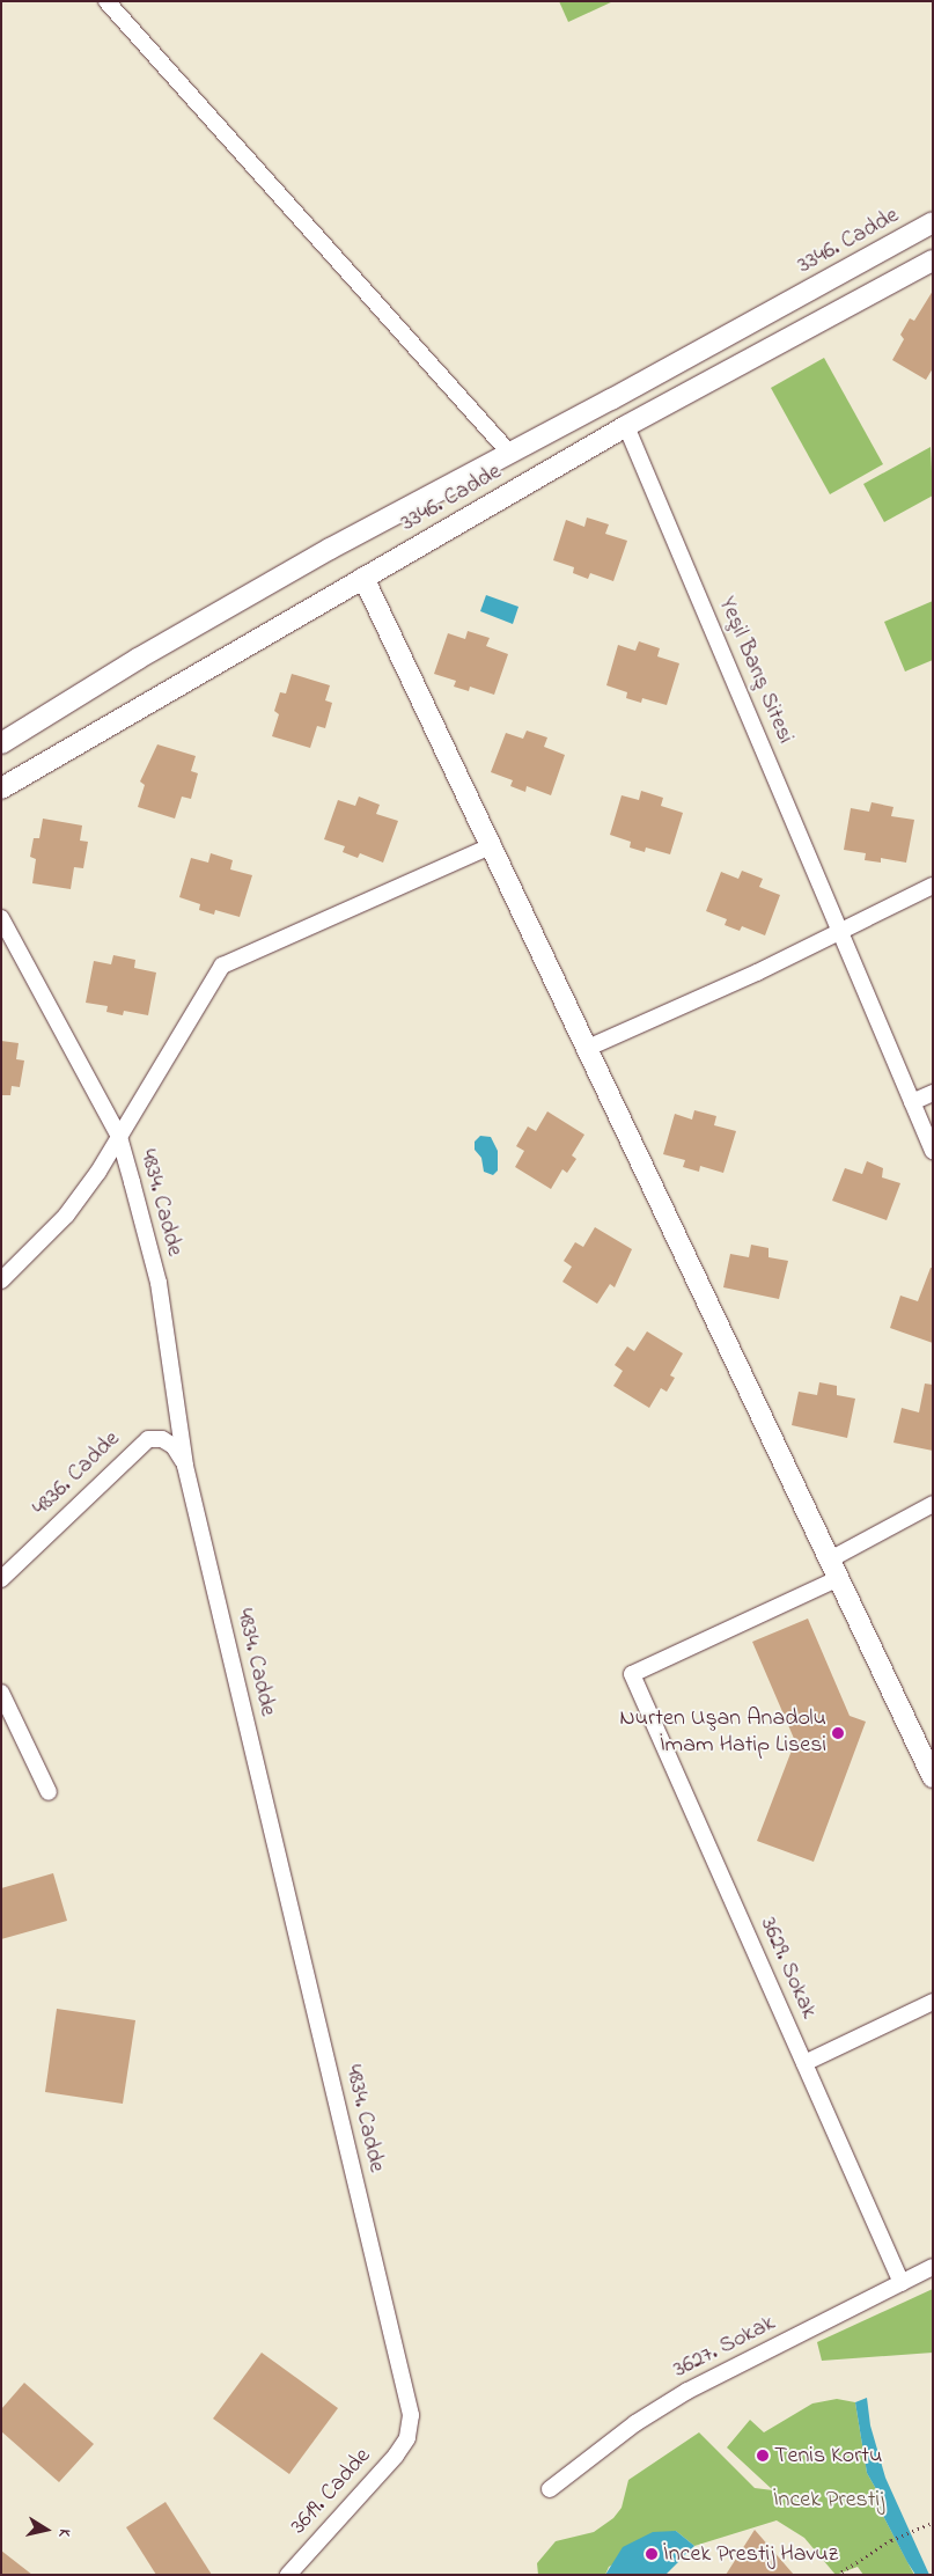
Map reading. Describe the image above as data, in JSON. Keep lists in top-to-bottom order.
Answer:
{
  "streets": {
    "street": [
      "3346. Cadde",
      "Yeşil Barış Sitesi",
      "4834. Cadde",
      "4836. Cadde",
      "3629. Sokak",
      "3627. Sokak",
      "3619. Cadde"
    ]
  },
  "crossings": [
    ["3346. Cadde", "Yeşil Barış Sitesi"],
    ["4834. Cadde", "4836. Cadde"],
    ["4834. Cadde", "3619. Cadde"],
    ["3629. Sokak", "3627. Sokak"]
  ],
  "parks": ["İncek Prestij"],
  "places": ["Nurten Uşan Anadolu İmam Hatip Lisesi", "Tenis Kortu", "İncek Prestij Havuz"],
  "north": "right"
}
